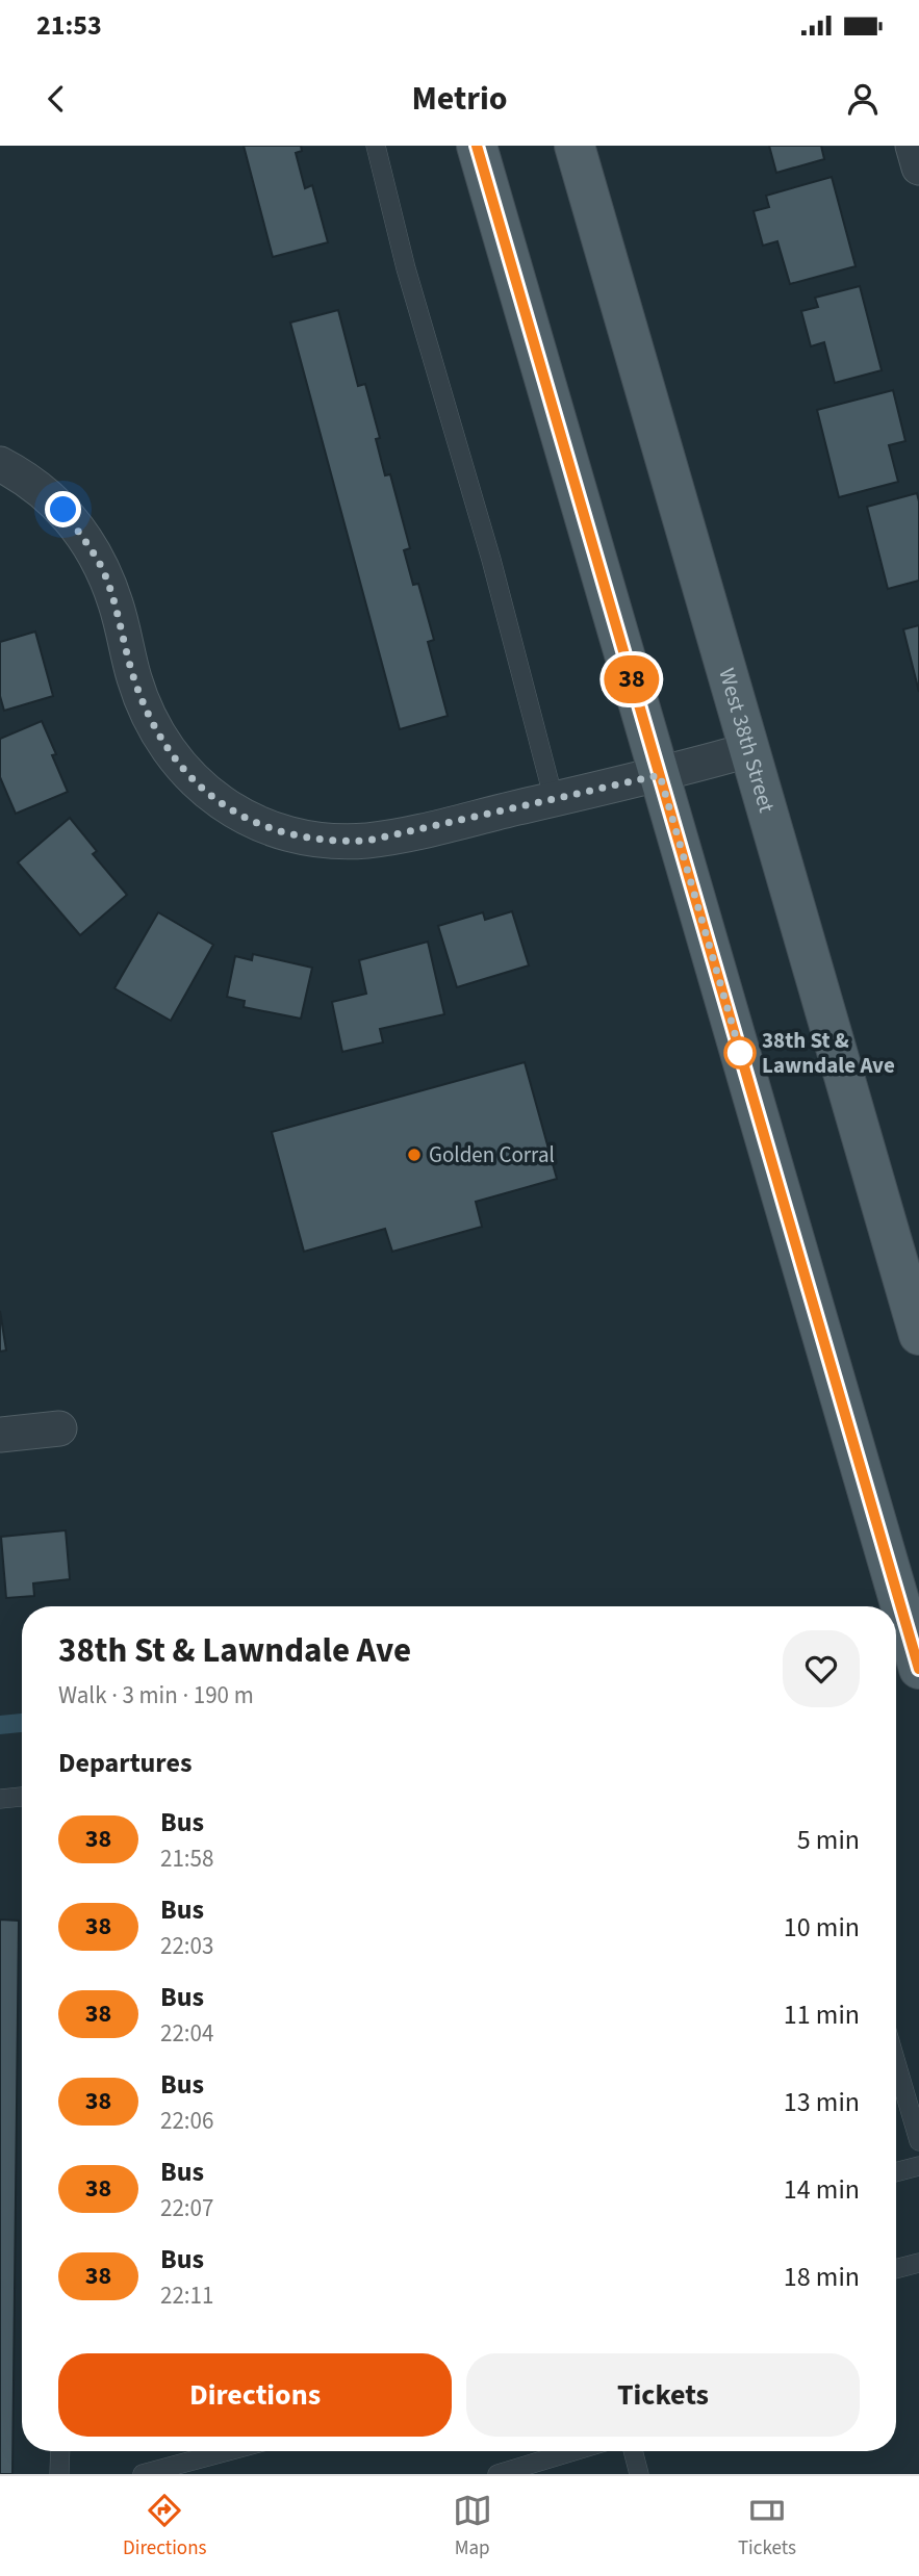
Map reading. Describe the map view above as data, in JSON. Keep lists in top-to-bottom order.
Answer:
{
  "streets": {
    "main road": ["West 38th Street"]
  },
  "places": ["38th St & Lawndale Ave", "Golden Corral"],
  "lines": ["bus line 38"],
  "page": {
    "status": "21:53",
    "header": "Metrio",
    "on_map": "38",
    "heading": [
      ["38th St & Lawndale Ave", "Walk · 3 min · 190 m"],
      "Departures"
    ],
    "list": [
      {
        "mark": "38",
        "name": "Bus",
        "note": "21:58",
        "value": "5 min"
      },
      {
        "mark": "38",
        "name": "Bus",
        "note": "22:03",
        "value": "10 min"
      },
      {
        "mark": "38",
        "name": "Bus",
        "note": "22:04",
        "value": "11 min"
      },
      {
        "mark": "38",
        "name": "Bus",
        "note": "22:06",
        "value": "13 min"
      },
      {
        "mark": "38",
        "name": "Bus",
        "note": "22:07",
        "value": "14 min"
      },
      {
        "mark": "38",
        "name": "Bus",
        "note": "22:11",
        "value": "18 min"
      }
    ],
    "buttons": ["Directions", "Tickets"],
    "tabs": ["Directions", "Map", "Tickets"]
  }
}
